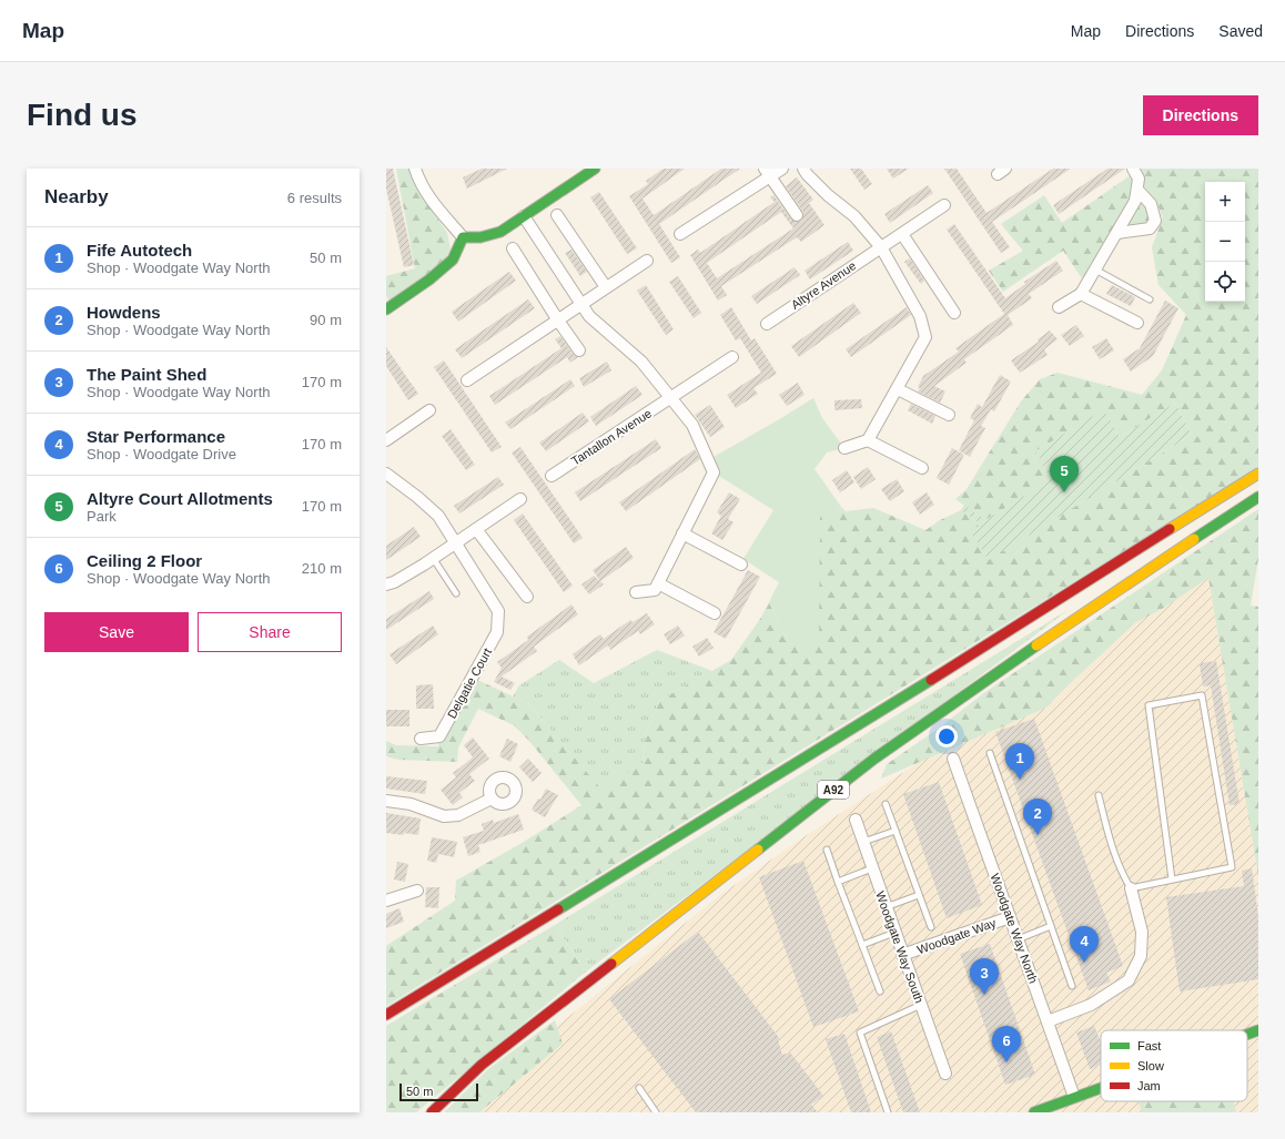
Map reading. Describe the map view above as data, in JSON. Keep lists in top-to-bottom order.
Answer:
{
  "streets": {
    "main road": ["A92"],
    "street": [
      "Altyre Avenue",
      "Tantallon Avenue",
      "Delgatie Court",
      "Woodgate Way North",
      "Woodgate Way",
      "Woodgate Way South"
    ]
  },
  "crossings": [
    ["Woodgate Way North", "Woodgate Way"],
    ["Woodgate Way", "Woodgate Way South"]
  ],
  "legend": ["Fast", "Slow", "Jam"],
  "scale_bar": "50 m",
  "page": {
    "header": "Map",
    "nav": ["Map", "Directions", "Saved"],
    "buttons": [
      "Directions",
      ["Save", "Share"]
    ],
    "title": "Find us",
    "heading": ["Nearby", "6 results"],
    "map_buttons": ["+", "−"],
    "list": [
      {
        "mark": "1",
        "name": "Fife Autotech",
        "note": "Shop · Woodgate Way North",
        "value": "50 m"
      },
      {
        "mark": "2",
        "name": "Howdens",
        "note": "Shop · Woodgate Way North",
        "value": "90 m"
      },
      {
        "mark": "3",
        "name": "The Paint Shed",
        "note": "Shop · Woodgate Way North",
        "value": "170 m"
      },
      {
        "mark": "4",
        "name": "Star Performance",
        "note": "Shop · Woodgate Drive",
        "value": "170 m"
      },
      {
        "mark": "5",
        "name": "Altyre Court Allotments",
        "note": "Park",
        "value": "170 m"
      },
      {
        "mark": "6",
        "name": "Ceiling 2 Floor",
        "note": "Shop · Woodgate Way North",
        "value": "210 m"
      }
    ],
    "pins": [
      "5",
      "1",
      "2",
      "4",
      "3",
      "6"
    ],
    "scale": "50 m"
  }
}
